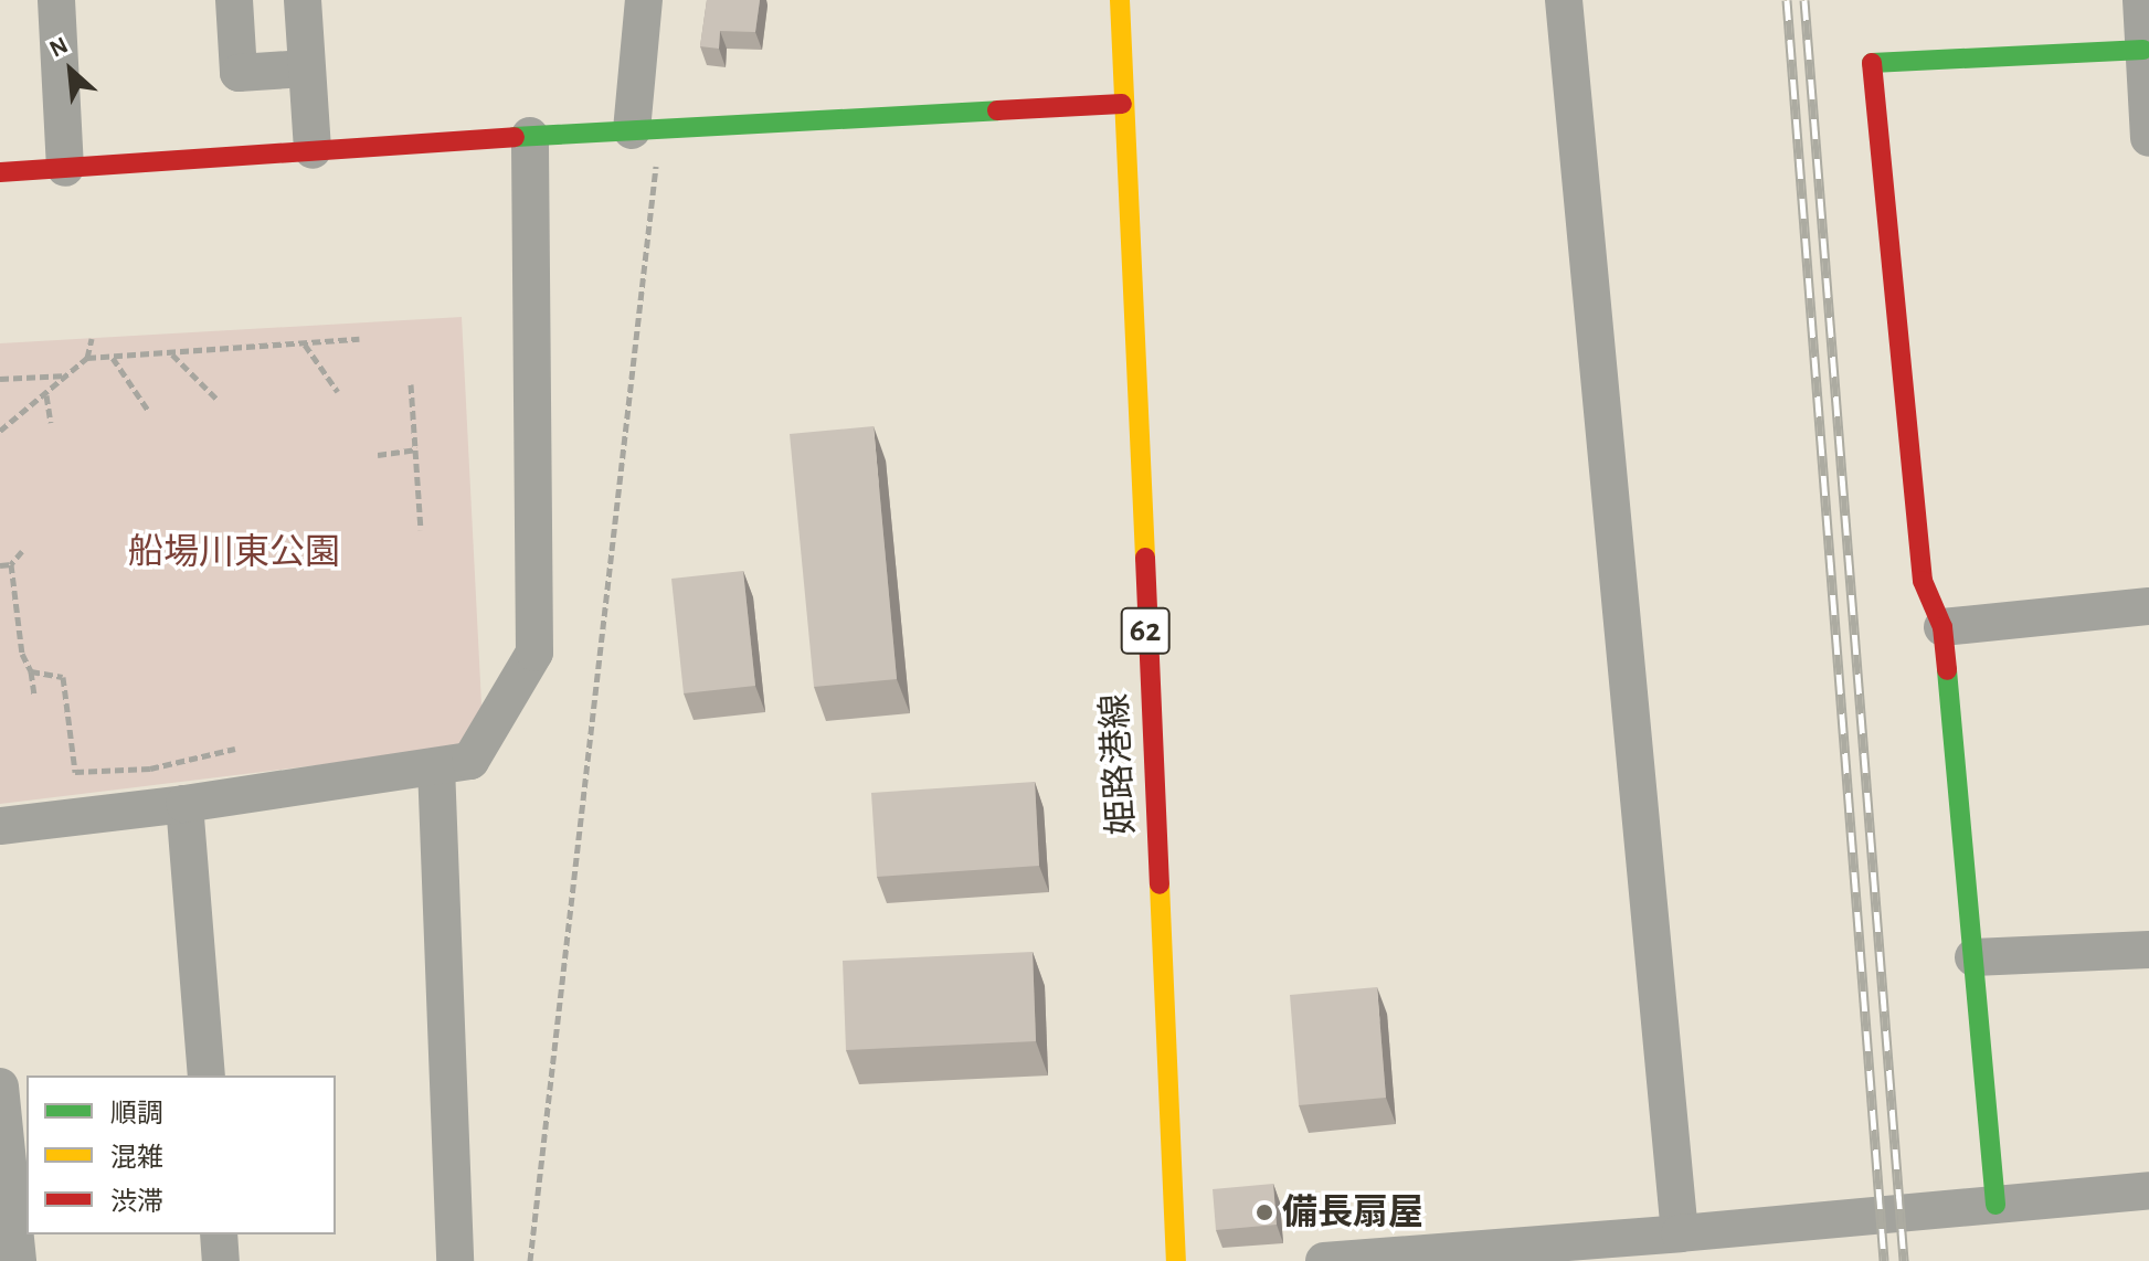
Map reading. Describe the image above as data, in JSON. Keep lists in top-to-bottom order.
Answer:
{
  "streets": {
    "street": ["62", "姫路港線"]
  },
  "parks": ["船場川東公園"],
  "places": ["備長扇屋"],
  "legend": ["順調", "混雑", "渋滞"],
  "north": "top left"
}
